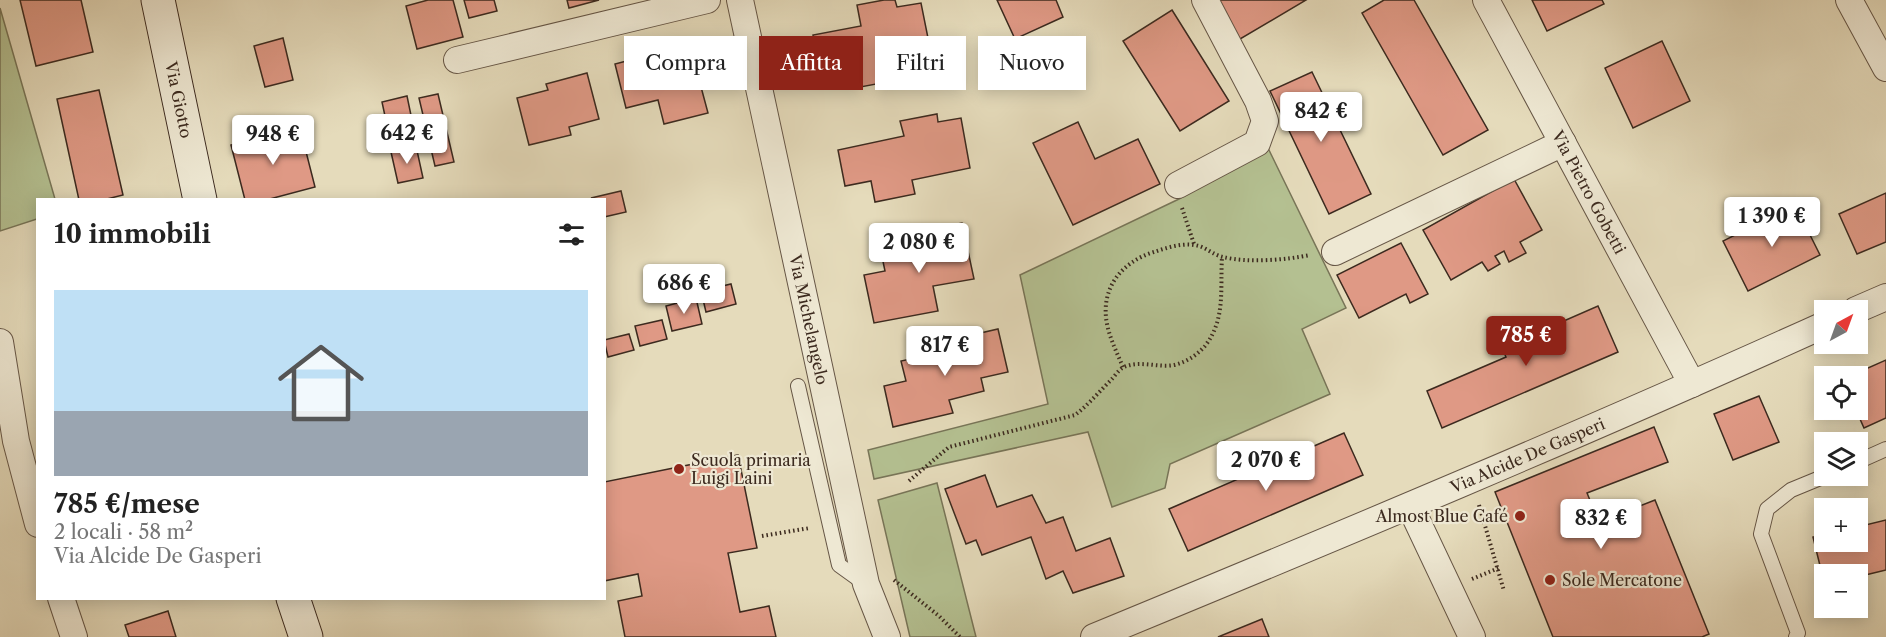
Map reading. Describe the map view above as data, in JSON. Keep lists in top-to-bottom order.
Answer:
{
  "streets": {
    "street": [
      "Via Giotto",
      "Via Pietro Gobetti",
      "Via Michelangelo",
      "Via Alcide De Gasperi"
    ]
  },
  "crossings": [
    ["Via Pietro Gobetti", "Via Alcide De Gasperi"]
  ],
  "places": ["Scuola primaria Luigi Laini", "Almost Blue Café", "Sole Mercatone"],
  "north": "top right",
  "page": {
    "chip": [
      "Compra",
      "Affitta",
      "Filtri",
      "Nuovo"
    ],
    "price": [
      "842 €",
      "642 €",
      "948 €",
      "1 390 €",
      "2 080 €",
      "686 €",
      "785 €",
      "817 €",
      "2 070 €",
      "832 €"
    ],
    "heading": "10 immobili",
    "list": [
      {
        "name": "785 €/mese",
        "note": "2 locali · 58 m² · Via Alcide De Gasperi"
      }
    ],
    "map_buttons": ["+", "−"]
  }
}
